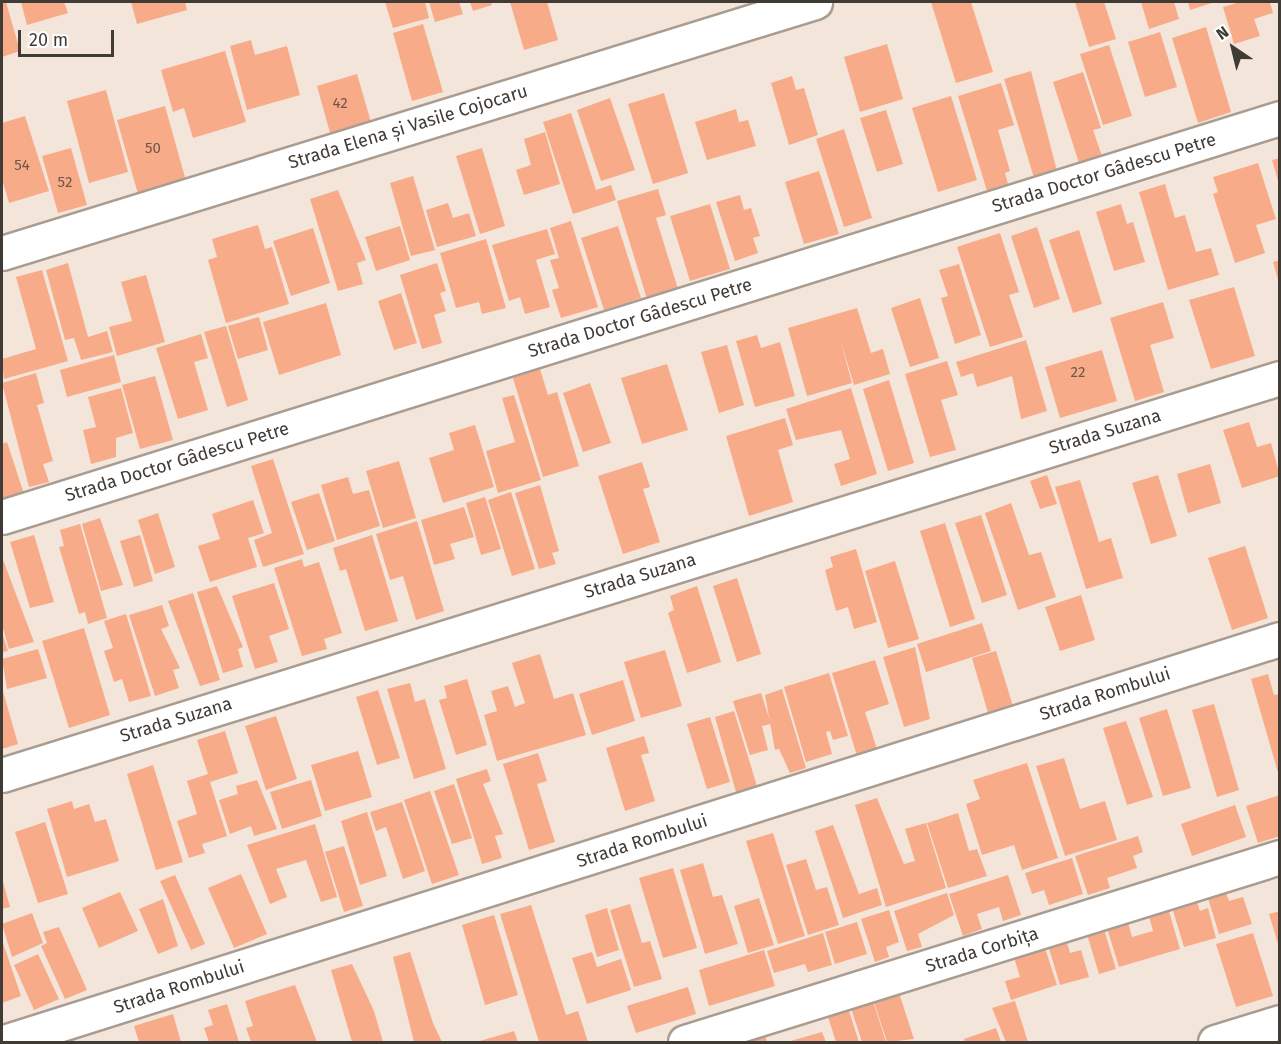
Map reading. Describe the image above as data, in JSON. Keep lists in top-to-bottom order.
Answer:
{
  "streets": {
    "street": [
      "Strada Elena și Vasile Cojocaru",
      "Strada Doctor Gâdescu Petre",
      "Strada Suzana",
      "Strada Rombului",
      "Strada Corbița"
    ]
  },
  "house_numbers": [
    "42",
    "50",
    "54",
    "52",
    "22"
  ],
  "scale_bar": "20 m",
  "north": "top left"
}
